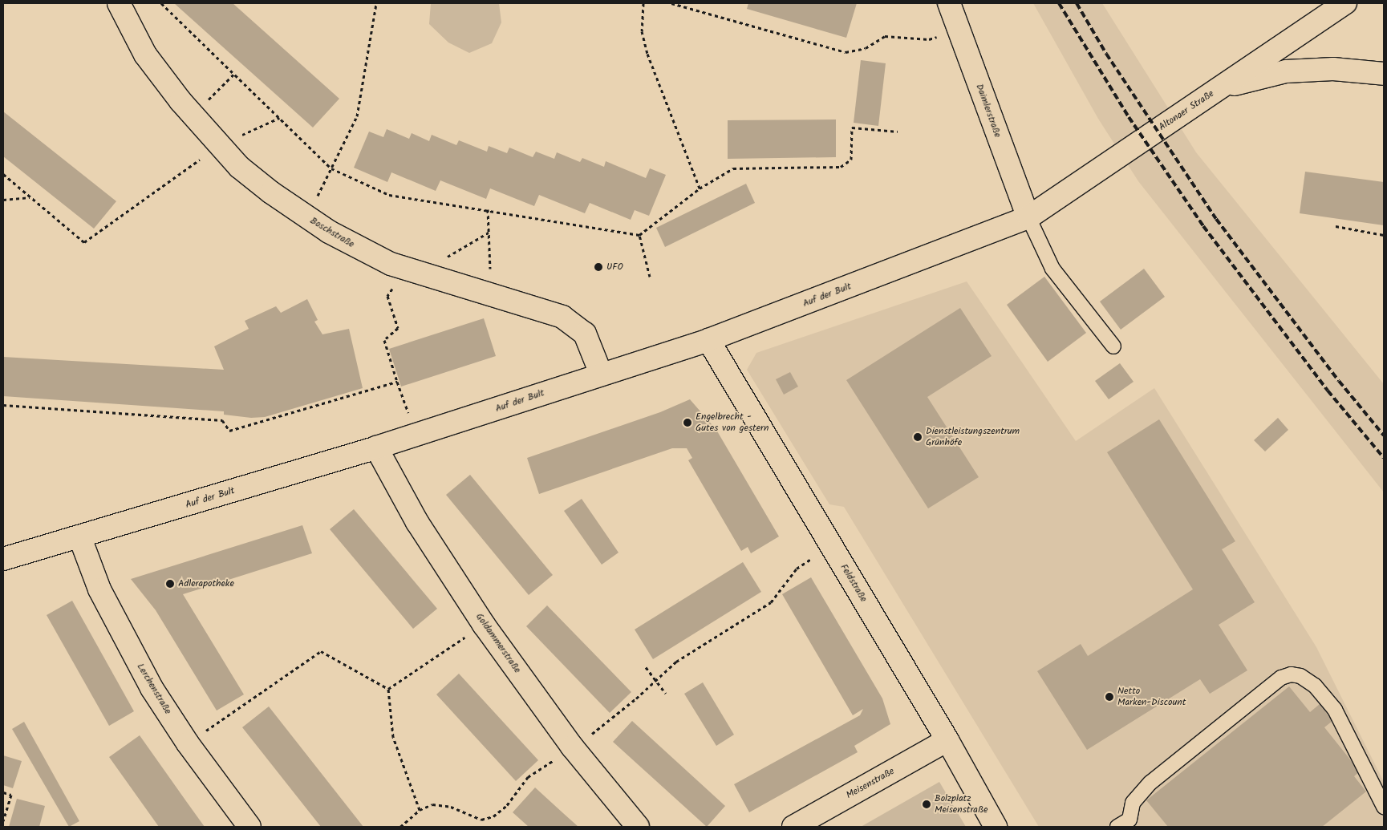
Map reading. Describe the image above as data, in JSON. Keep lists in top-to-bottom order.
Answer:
{
  "streets": {
    "street": [
      "Daimlerstraße",
      "Altonaer Straße",
      "Boschstraße",
      "Auf der Bult",
      "Feldstraße",
      "Goldammerstraße",
      "Lerchenstraße",
      "Meisenstraße"
    ]
  },
  "crossings": [
    ["Daimlerstraße", "Altonaer Straße"],
    ["Daimlerstraße", "Auf der Bult"],
    ["Altonaer Straße", "Auf der Bult"],
    ["Boschstraße", "Auf der Bult"],
    ["Auf der Bult", "Feldstraße"],
    ["Auf der Bult", "Goldammerstraße"],
    ["Auf der Bult", "Lerchenstraße"],
    ["Feldstraße", "Meisenstraße"]
  ],
  "places": [
    "UFO",
    "Engelbrecht - Gutes von gestern",
    "Dienstleistungszentrum Grünhöfe",
    "Adlerapotheke",
    "Netto Marken-Discount",
    "Bolzplatz Meisenstraße"
  ]
}
